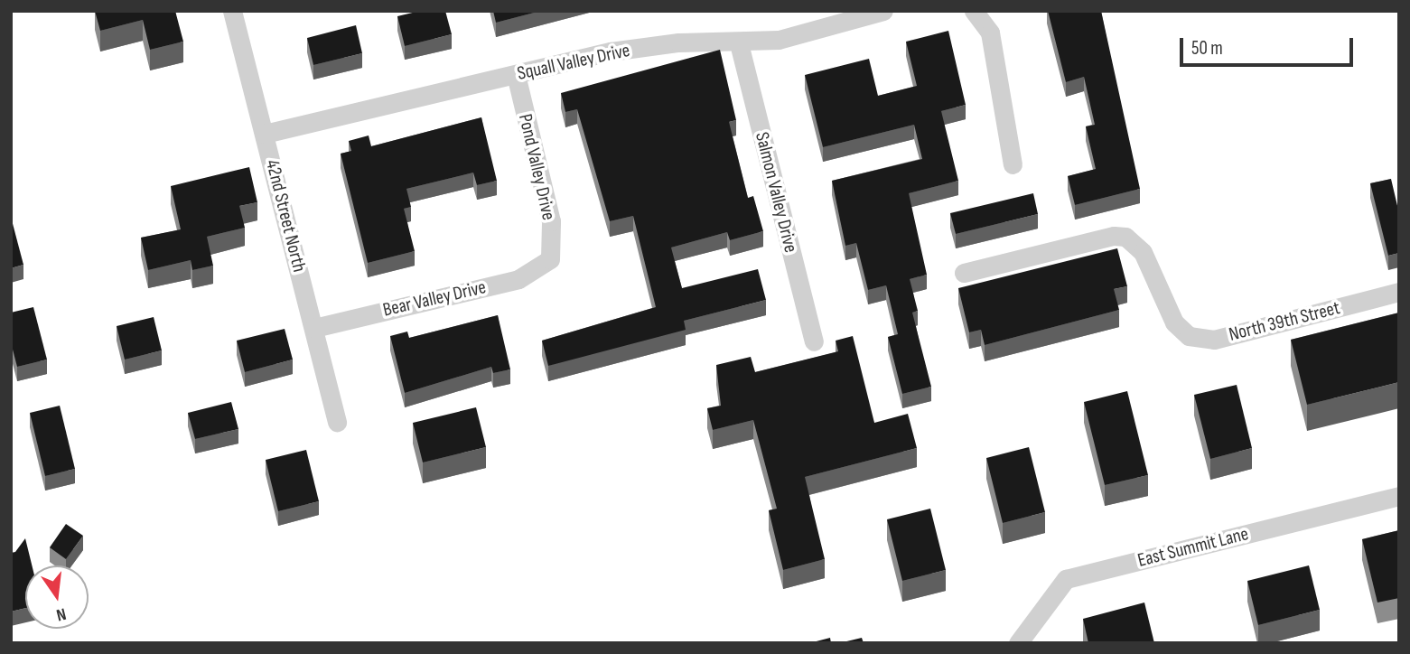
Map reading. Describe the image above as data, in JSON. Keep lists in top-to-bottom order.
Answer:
{
  "streets": {
    "street": [
      "Squall Valley Drive",
      "Pond Valley Drive",
      "Salmon Valley Drive",
      "42nd Street North",
      "Bear Valley Drive",
      "North 39th Street",
      "East Summit Lane"
    ]
  },
  "crossings": [
    ["Squall Valley Drive", "Pond Valley Drive"],
    ["Squall Valley Drive", "Salmon Valley Drive"],
    ["Squall Valley Drive", "42nd Street North"],
    ["Pond Valley Drive", "Bear Valley Drive"],
    ["42nd Street North", "Bear Valley Drive"]
  ],
  "scale_bar": "50 m",
  "north": "bottom"
}
